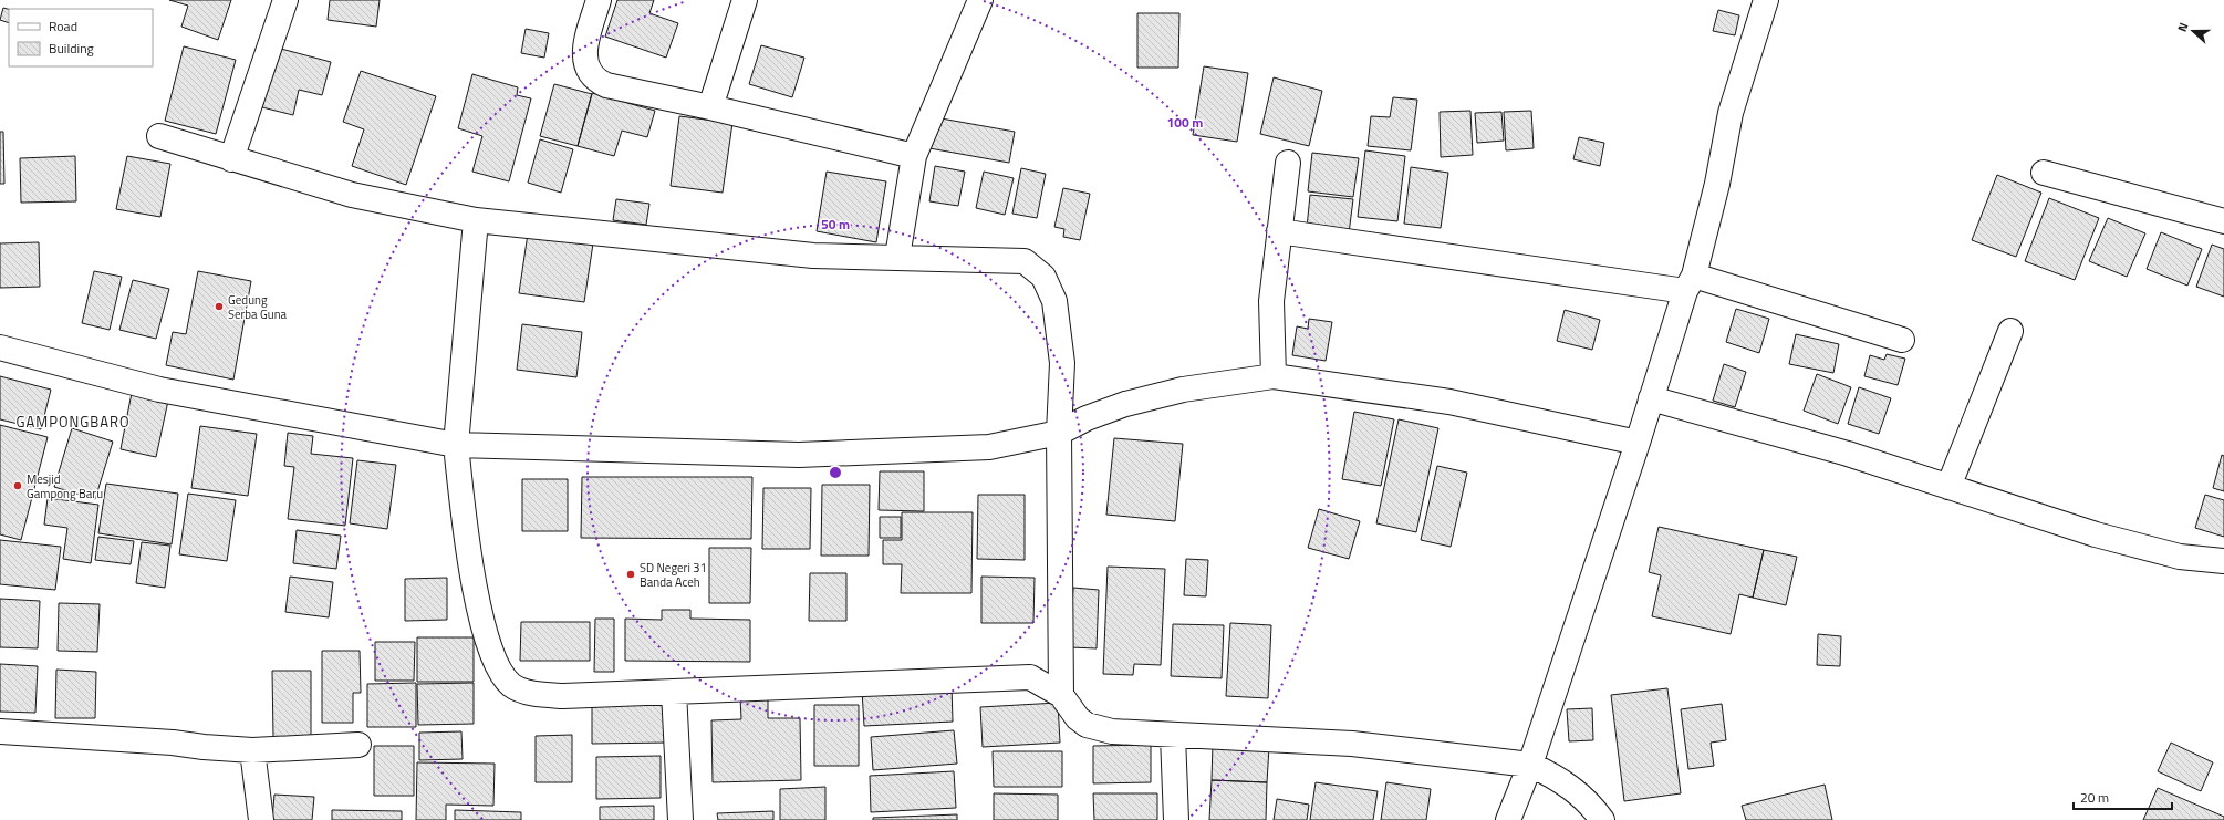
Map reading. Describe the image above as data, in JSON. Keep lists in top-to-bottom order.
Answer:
{
  "districts": ["GAMPONGBARO"],
  "places": ["Gedung Serba Guna", "Mesjid Gampong Baru", "SD Negeri 31 Banda Aceh"],
  "legend": ["Road", "Building"],
  "scale_bar": "20 m",
  "north": "left",
  "rings": ["100 m", "50 m"]
}
